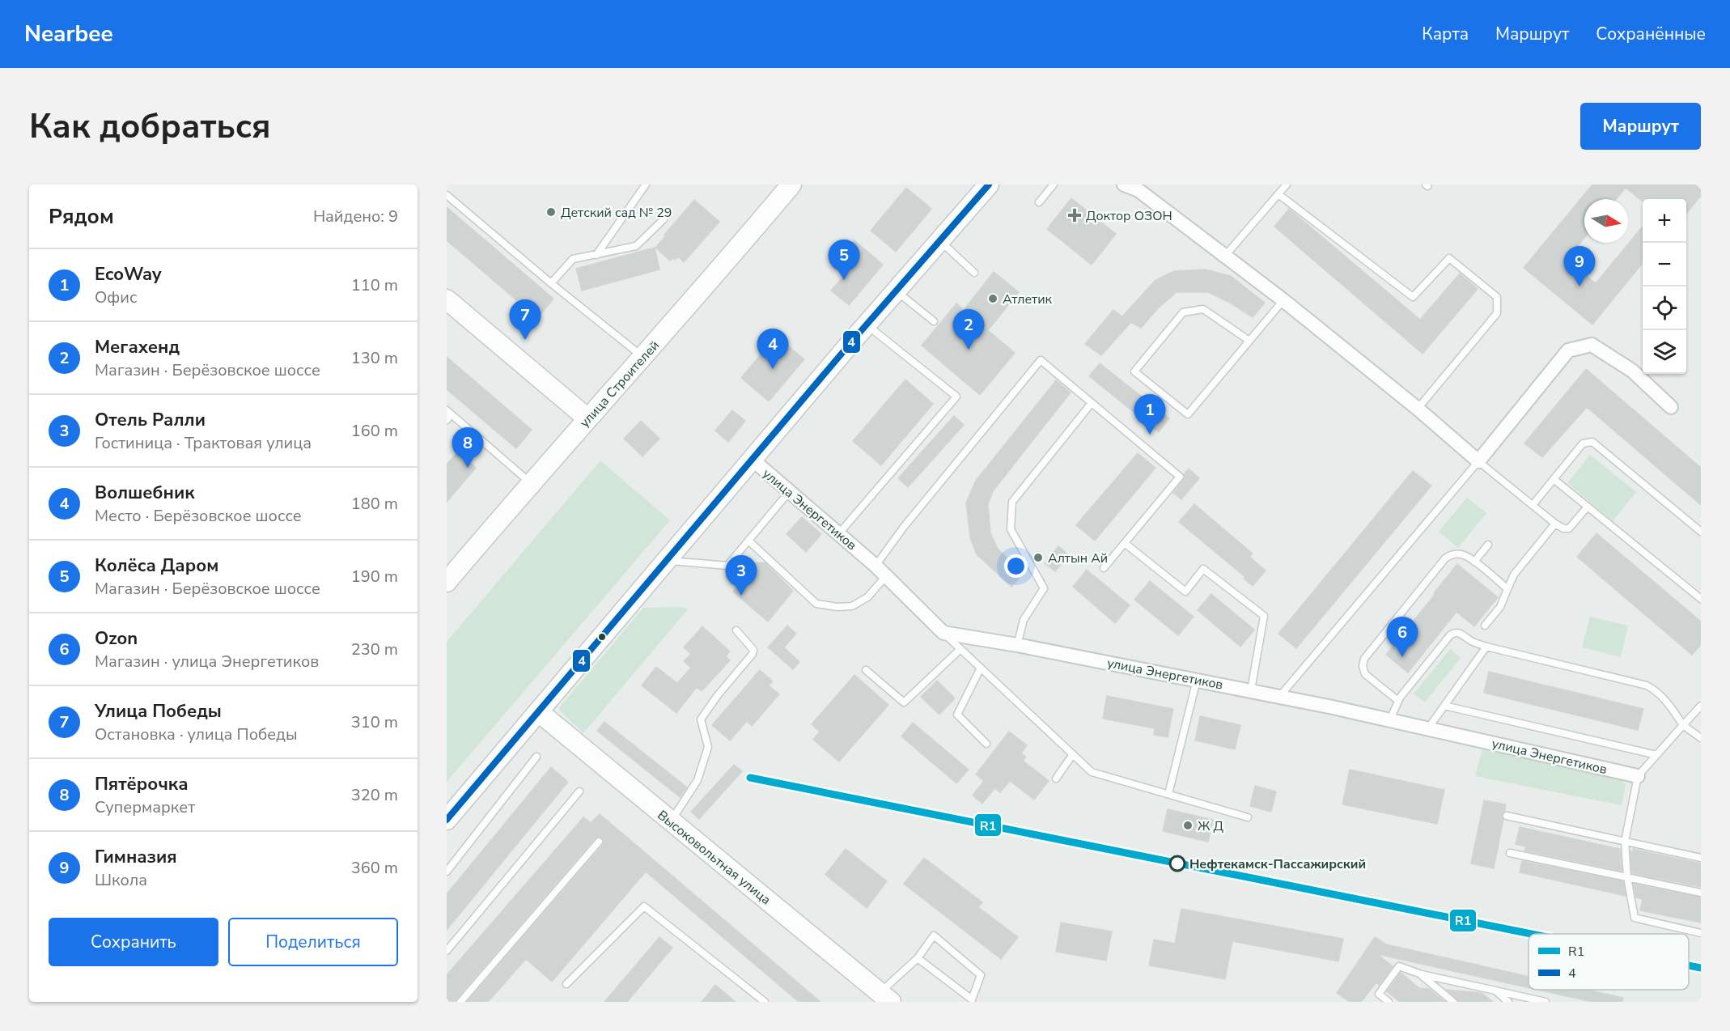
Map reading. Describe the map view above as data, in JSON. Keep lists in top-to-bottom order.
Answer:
{
  "streets": {
    "main road": ["улица Строителей", "Высоковольтная улица"],
    "street": ["улица Энергетиков"]
  },
  "places": {
    "other": [
      "Детский сад № 29",
      "Атлетик",
      "Алтын Ай",
      "Ж Д",
      "Нефтекамск-Пассажирский"
    ],
    "health": ["Доктор ОЗОН"]
  },
  "lines": ["transit line 4", "transit line R1"],
  "legend": ["R1", "4"],
  "north": "right",
  "page": {
    "header": "Nearbee",
    "nav": ["Карта", "Маршрут", "Сохранённые"],
    "buttons": [
      "Маршрут",
      ["Сохранить", "Поделиться"]
    ],
    "title": "Как добраться",
    "heading": ["Рядом", "Найдено: 9"],
    "map_buttons": ["+", "−"],
    "pins": [
      "5",
      "9",
      "7",
      "2",
      "4",
      "1",
      "8",
      "3",
      "6"
    ],
    "list": [
      {
        "mark": "1",
        "name": "EcoWay",
        "note": "Офис",
        "value": "110 m"
      },
      {
        "mark": "2",
        "name": "Мегахенд",
        "note": "Магазин · Берёзовское шоссе",
        "value": "130 m"
      },
      {
        "mark": "3",
        "name": "Отель Ралли",
        "note": "Гостиница · Трактовая улица",
        "value": "160 m"
      },
      {
        "mark": "4",
        "name": "Волшебник",
        "note": "Место · Берёзовское шоссе",
        "value": "180 m"
      },
      {
        "mark": "5",
        "name": "Колёса Даром",
        "note": "Магазин · Берёзовское шоссе",
        "value": "190 m"
      },
      {
        "mark": "6",
        "name": "Ozon",
        "note": "Магазин · улица Энергетиков",
        "value": "230 m"
      },
      {
        "mark": "7",
        "name": "Улица Победы",
        "note": "Остановка · улица Победы",
        "value": "310 m"
      },
      {
        "mark": "8",
        "name": "Пятёрочка",
        "note": "Супермаркет",
        "value": "320 m"
      },
      {
        "mark": "9",
        "name": "Гимназия",
        "note": "Школа",
        "value": "360 m"
      }
    ]
  }
}
